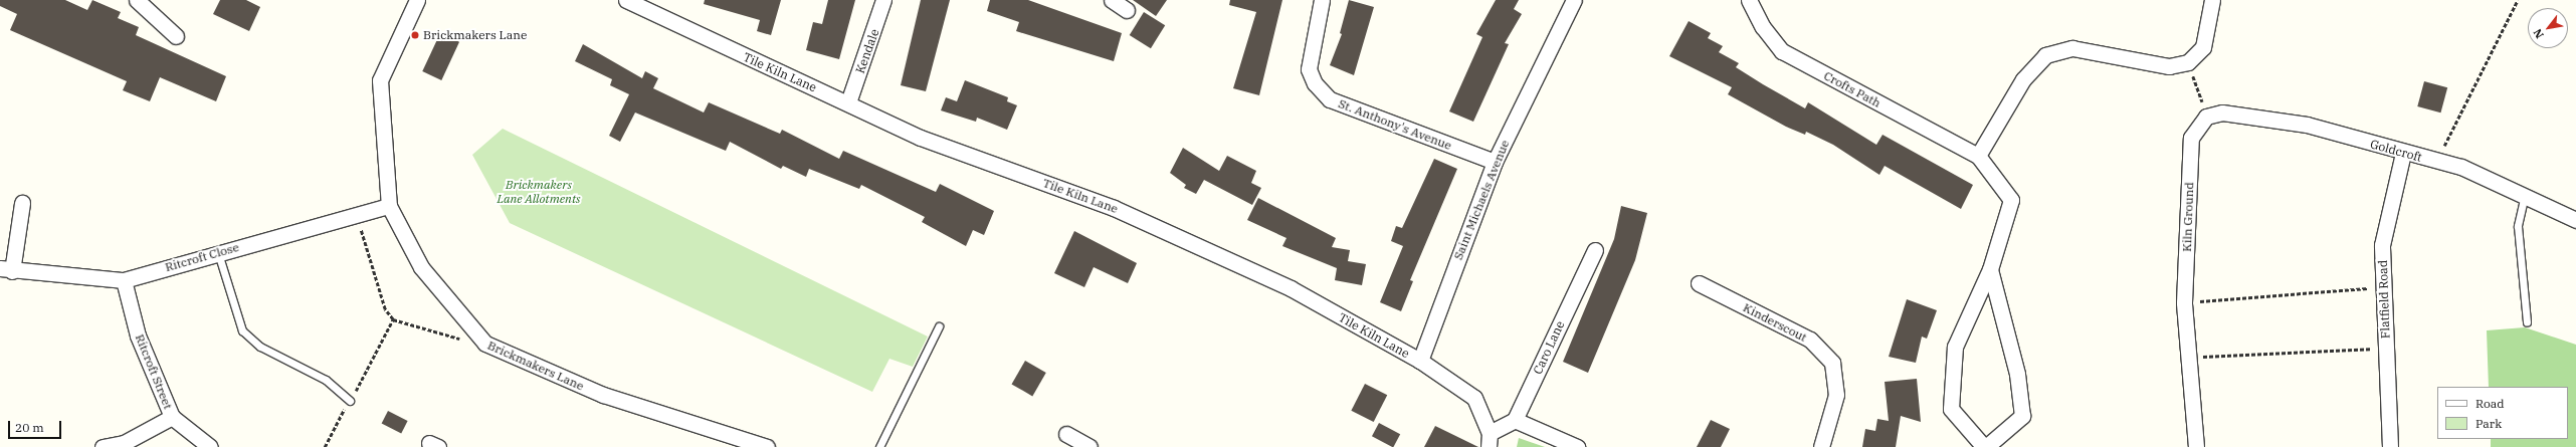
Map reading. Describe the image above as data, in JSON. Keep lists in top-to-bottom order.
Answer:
{
  "streets": {
    "street": [
      "Kendale",
      "Tile Kiln Lane",
      "Crofts Path",
      "St. Anthony's Avenue",
      "Goldcroft",
      "Saint Michaels Avenue",
      "Kiln Ground",
      "Ritcroft Close",
      "Flatfield Road",
      "Kinderscout",
      "Caro Lane",
      "Brickmakers Lane",
      "Ritcroft Street"
    ]
  },
  "crossings": [
    ["Kendale", "Tile Kiln Lane"],
    ["Tile Kiln Lane", "Saint Michaels Avenue"],
    ["St. Anthony's Avenue", "Saint Michaels Avenue"],
    ["Goldcroft", "Kiln Ground"],
    ["Goldcroft", "Flatfield Road"],
    ["Ritcroft Close", "Brickmakers Lane"],
    ["Ritcroft Close", "Ritcroft Street"]
  ],
  "parks": ["Brickmakers Lane Allotments"],
  "places": ["Brickmakers Lane"],
  "legend": ["Road", "Park"],
  "scale_bar": "20 m",
  "north": "bottom left"
}
